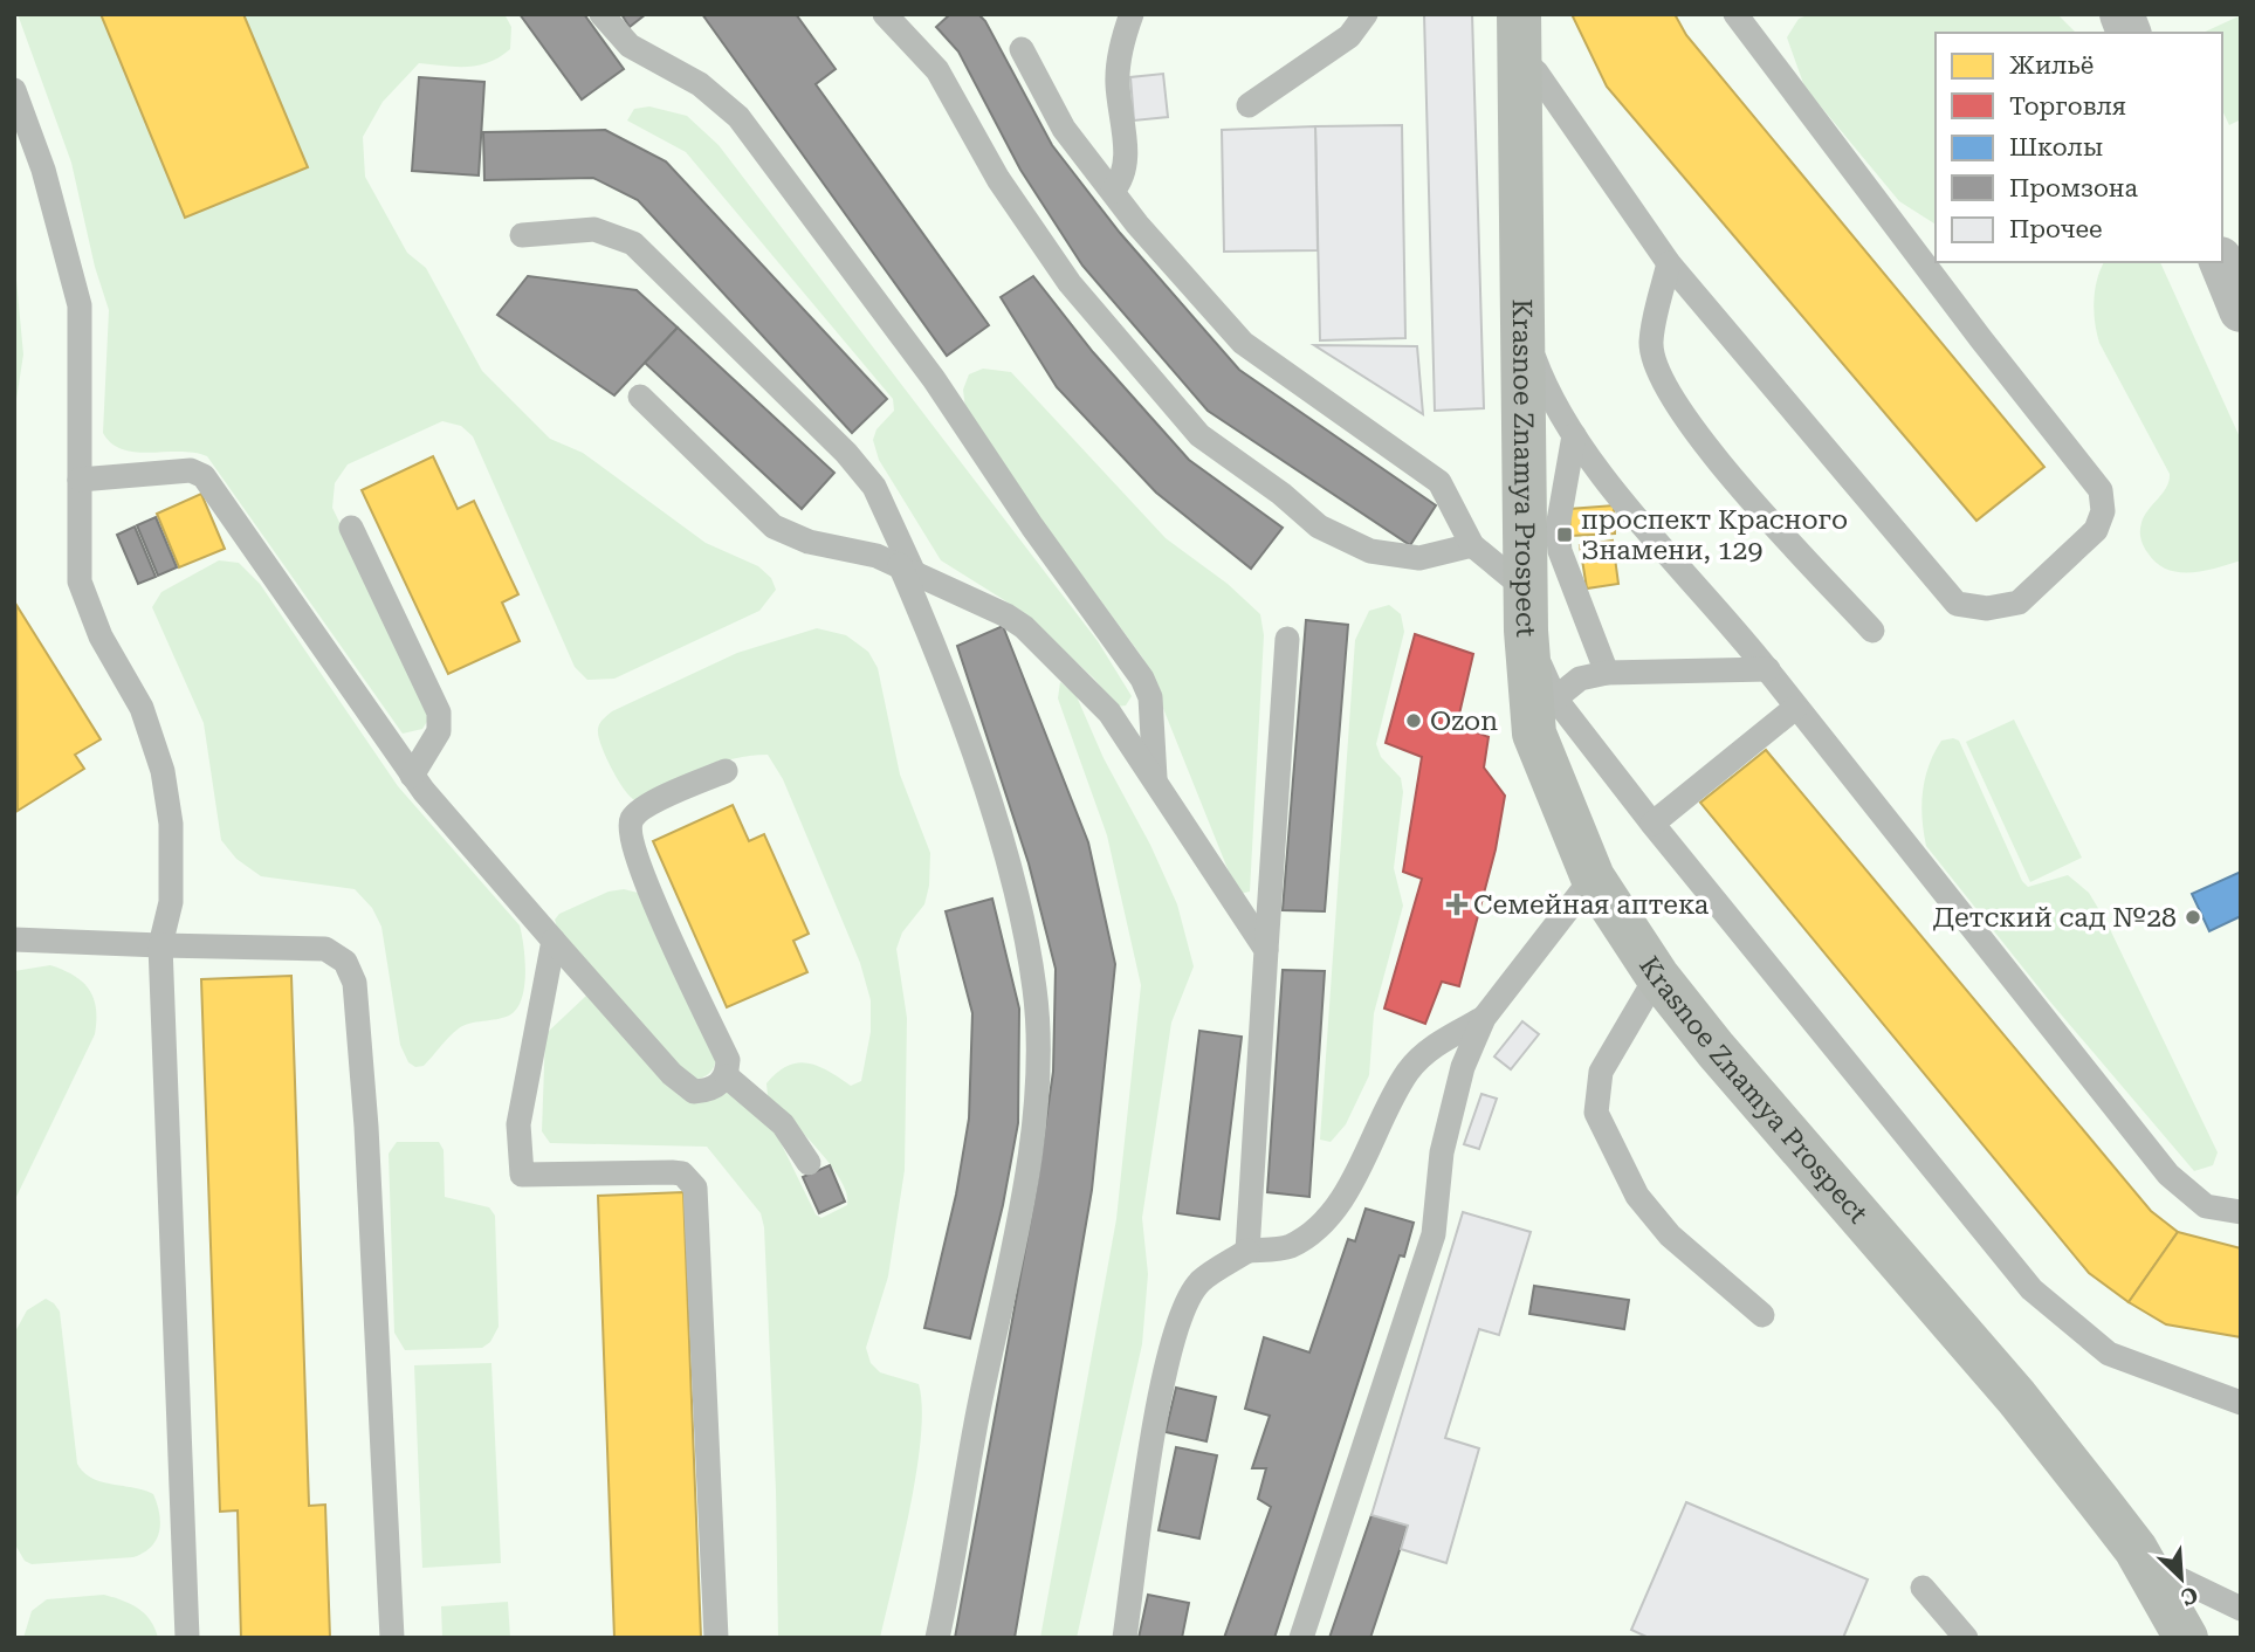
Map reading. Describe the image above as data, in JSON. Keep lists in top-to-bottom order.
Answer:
{
  "streets": {
    "main road": ["Krasnoe Znamya Prospect"]
  },
  "places": {
    "transit": ["проспект Красного Знамени, 129"],
    "other": ["Ozon", "Детский сад №28"],
    "health": ["Семейная аптека"]
  },
  "legend": [
    "Жильё",
    "Торговля",
    "Школы",
    "Промзона",
    "Прочее"
  ],
  "north": "bottom right"
}
